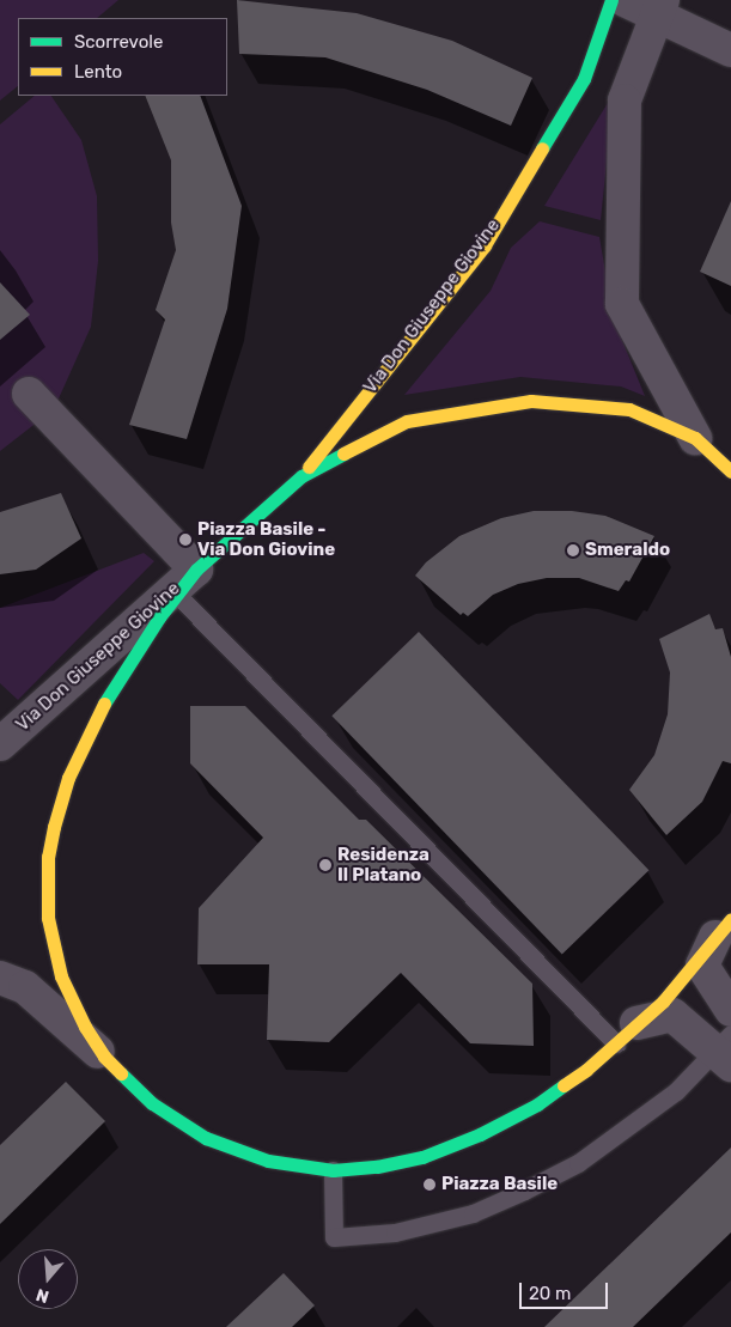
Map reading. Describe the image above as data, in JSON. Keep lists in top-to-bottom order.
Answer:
{
  "streets": {
    "street": ["Via Don Giuseppe Giovine"]
  },
  "places": [
    "Piazza Basile - Via Don Giovine",
    "Smeraldo",
    "Residenza Il Platano",
    "Piazza Basile"
  ],
  "legend": ["Scorrevole", "Lento"],
  "scale_bar": "20 m",
  "north": "bottom"
}
